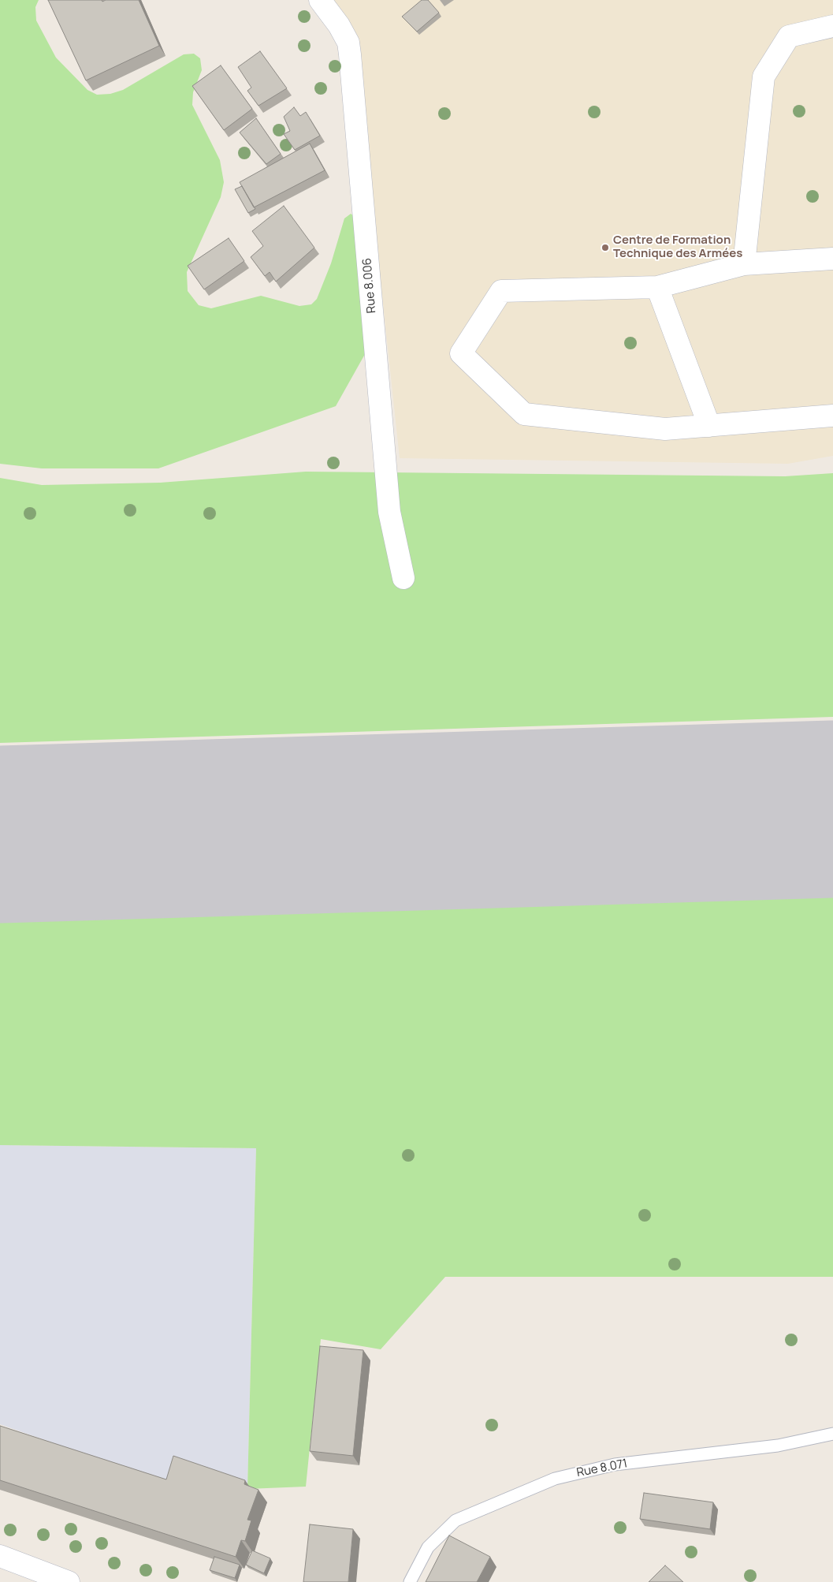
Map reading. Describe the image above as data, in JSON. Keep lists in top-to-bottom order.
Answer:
{
  "streets": {
    "street": ["Rue 8.006"],
    "lane": ["Rue 8.071"]
  },
  "places": ["Centre de Formation Technique des Armées"]
}
